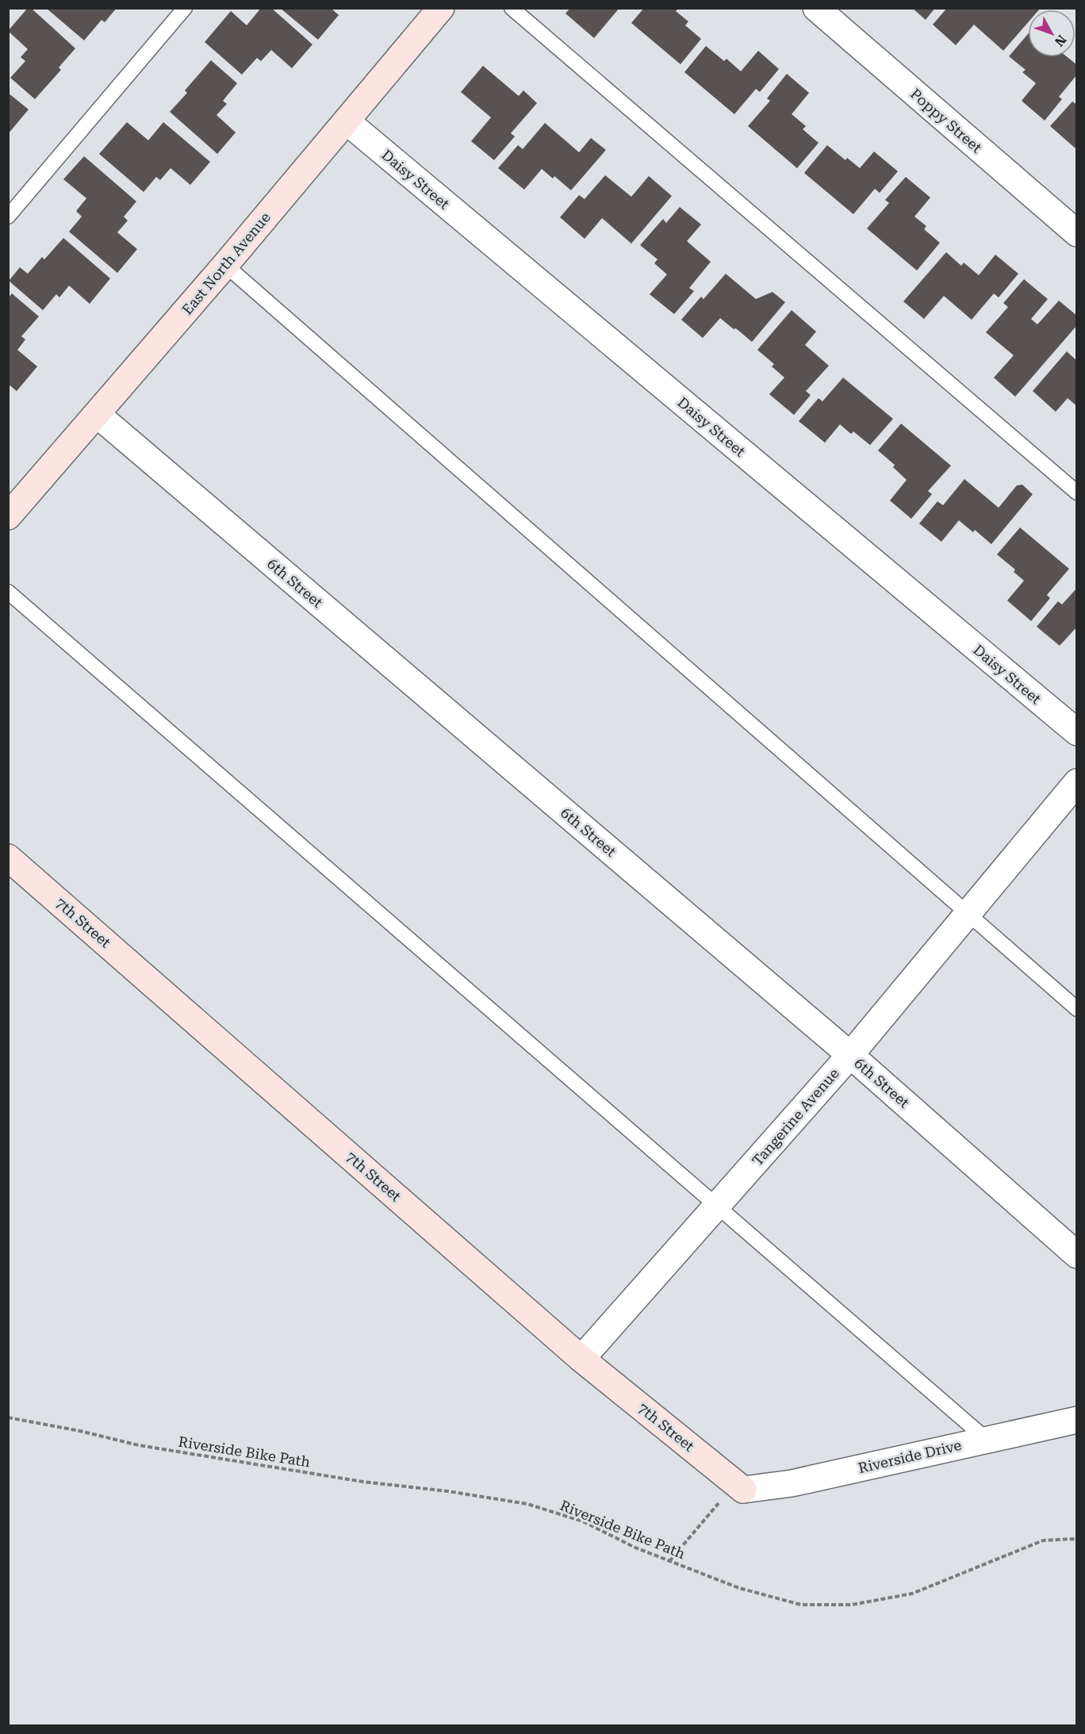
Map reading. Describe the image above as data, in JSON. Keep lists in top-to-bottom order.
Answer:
{
  "streets": {
    "street": [
      "Poppy Street",
      "Daisy Street",
      "East North Avenue",
      "6th Street",
      "7th Street",
      "Tangerine Avenue",
      "Riverside Drive"
    ],
    "path": ["Riverside Bike Path"]
  },
  "crossings": [
    ["Daisy Street", "East North Avenue"],
    ["East North Avenue", "6th Street"],
    ["6th Street", "Tangerine Avenue"],
    ["7th Street", "Tangerine Avenue"],
    ["7th Street", "Riverside Drive"]
  ],
  "north": "bottom right"
}
